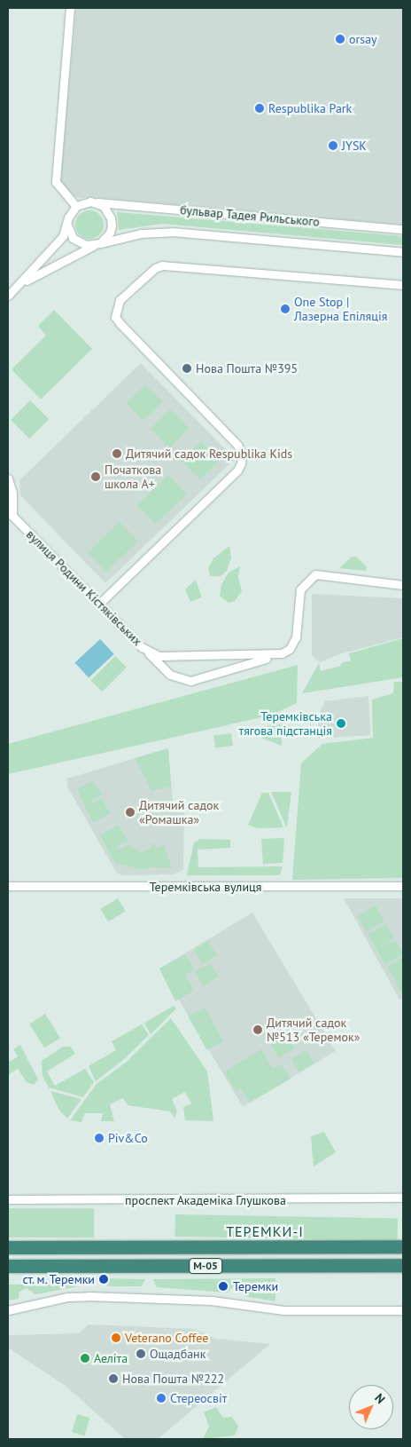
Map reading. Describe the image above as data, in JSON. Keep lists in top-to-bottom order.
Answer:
{
  "streets": {
    "highway": ["М-05"],
    "street": [
      "бульвар Тадея Рильського",
      "вулиця Родини Кістяківських",
      "Теремківська вулиця",
      "проспект Академіка Глушкова"
    ]
  },
  "districts": ["ТЕРЕМКИ-І"],
  "places": [
    "orsay",
    "Respublika Park",
    "JYSK",
    "One Stop | Лазерна Епіляція",
    "Нова Пошта №395",
    "Дитячий садок Respublika Kids",
    "Початкова школа А+",
    "Теремківська тягова підстанція",
    "Дитячий садок «Ромашка»",
    "Дитячий садок №513 «Теремок»",
    "Piv&Co",
    "ст. м. Теремки",
    "Теремки",
    "Veterano Coffee",
    "Ощадбанк",
    "Аеліта",
    "Нова Пошта №222",
    "Стереосвіт"
  ],
  "north": "top right"
}
